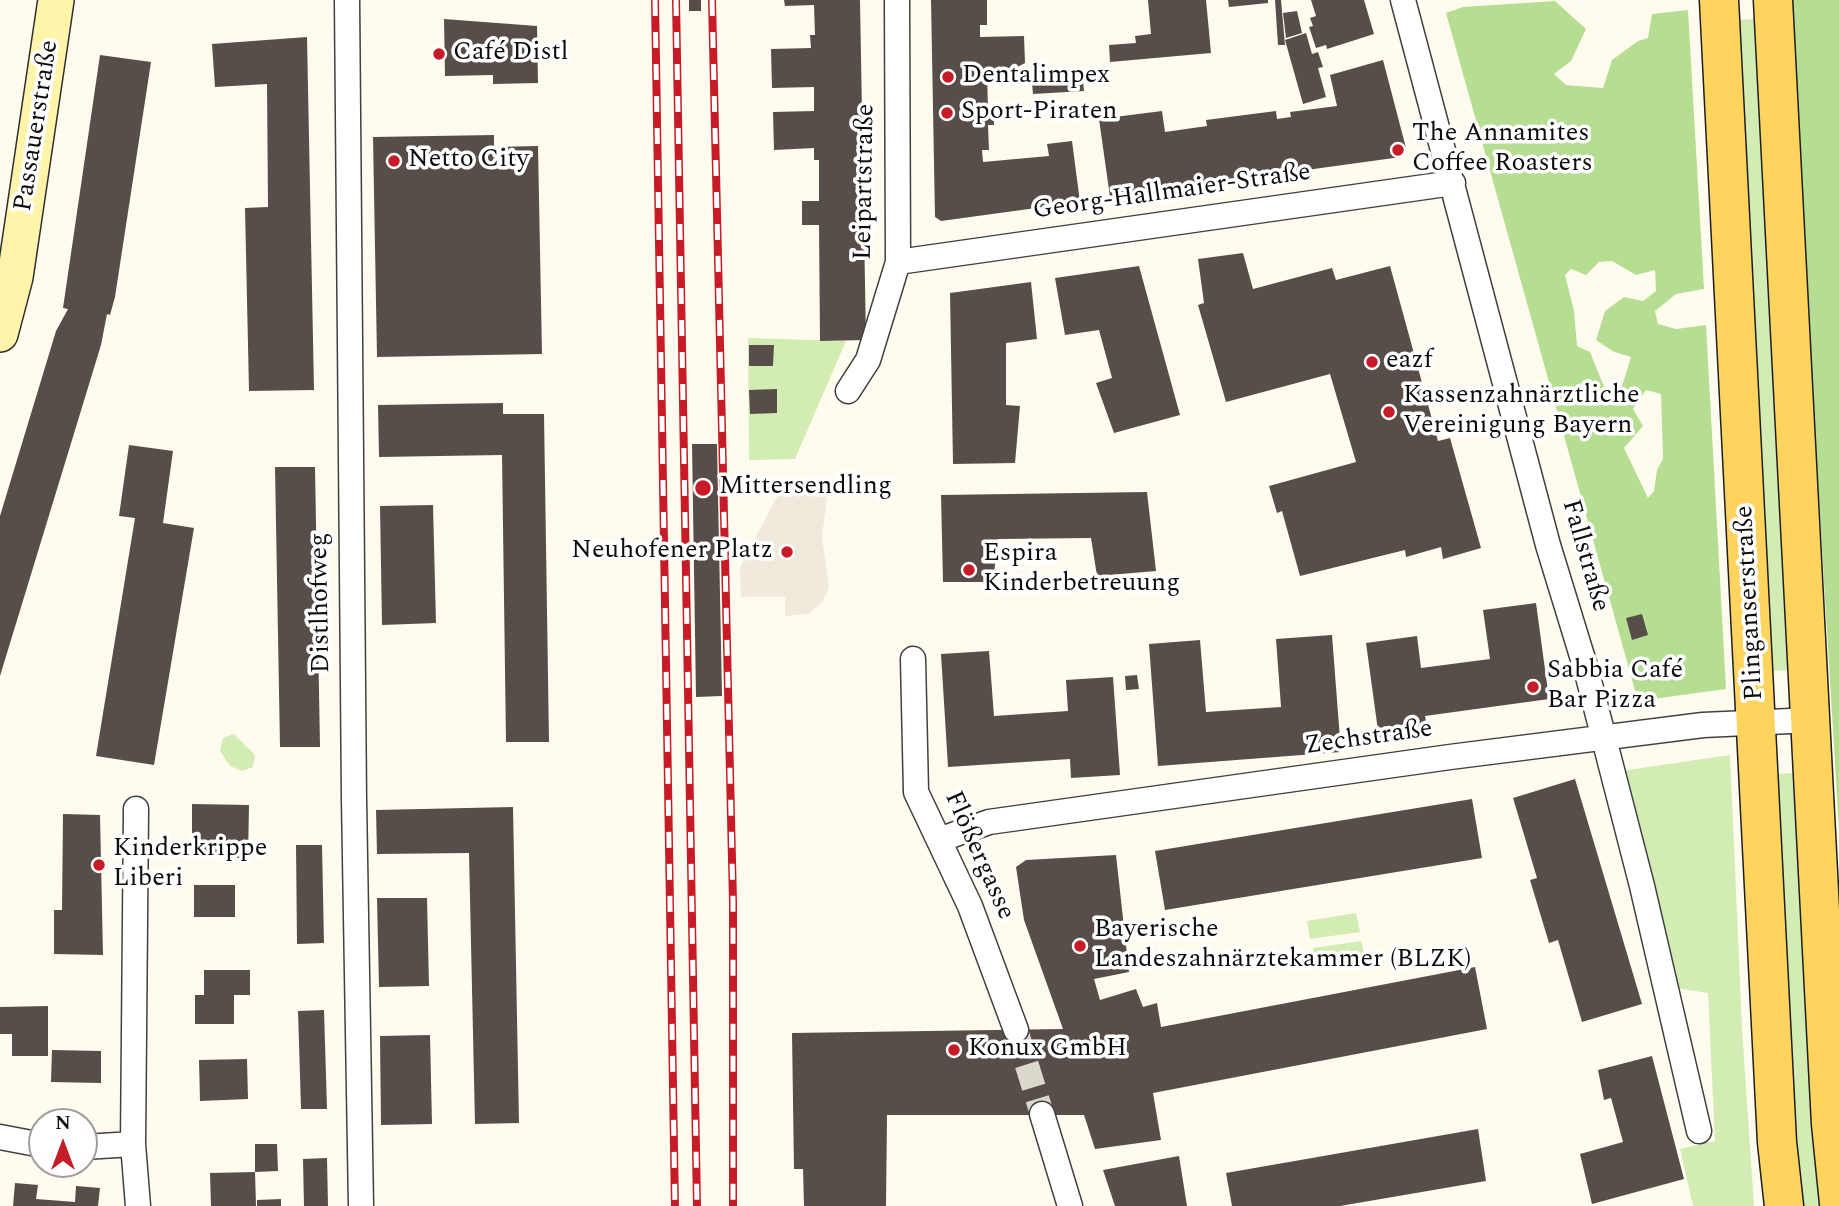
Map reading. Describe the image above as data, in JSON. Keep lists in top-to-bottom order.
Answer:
{
  "streets": {
    "main road": ["Plinganserstraße"],
    "street": [
      "Passauerstraße",
      "Leipartstraße",
      "Georg-Hallmaier-Straße",
      "Fallstraße",
      "Distlhofweg",
      "Zechstraße",
      "Flößergasse"
    ]
  },
  "crossings": [
    ["Leipartstraße", "Georg-Hallmaier-Straße"],
    ["Georg-Hallmaier-Straße", "Fallstraße"],
    ["Fallstraße", "Zechstraße"],
    ["Plinganserstraße", "Zechstraße"],
    ["Zechstraße", "Flößergasse"]
  ],
  "places": [
    "Café Distl",
    "Dentalimpex",
    "Sport-Piraten",
    "The Annamites Coffee Roasters",
    "Netto City",
    "eazf",
    "Kassenzahnärztliche Vereinigung Bayern",
    "Mittersendling",
    "Neuhofener Platz",
    "Espira Kinderbetreuung",
    "Sabbia Café Bar Pizza",
    "Kinderkrippe Liberi",
    "Bayerische Landeszahnärztekammer (BLZK)",
    "Konux GmbH"
  ],
  "north": "top"
}
